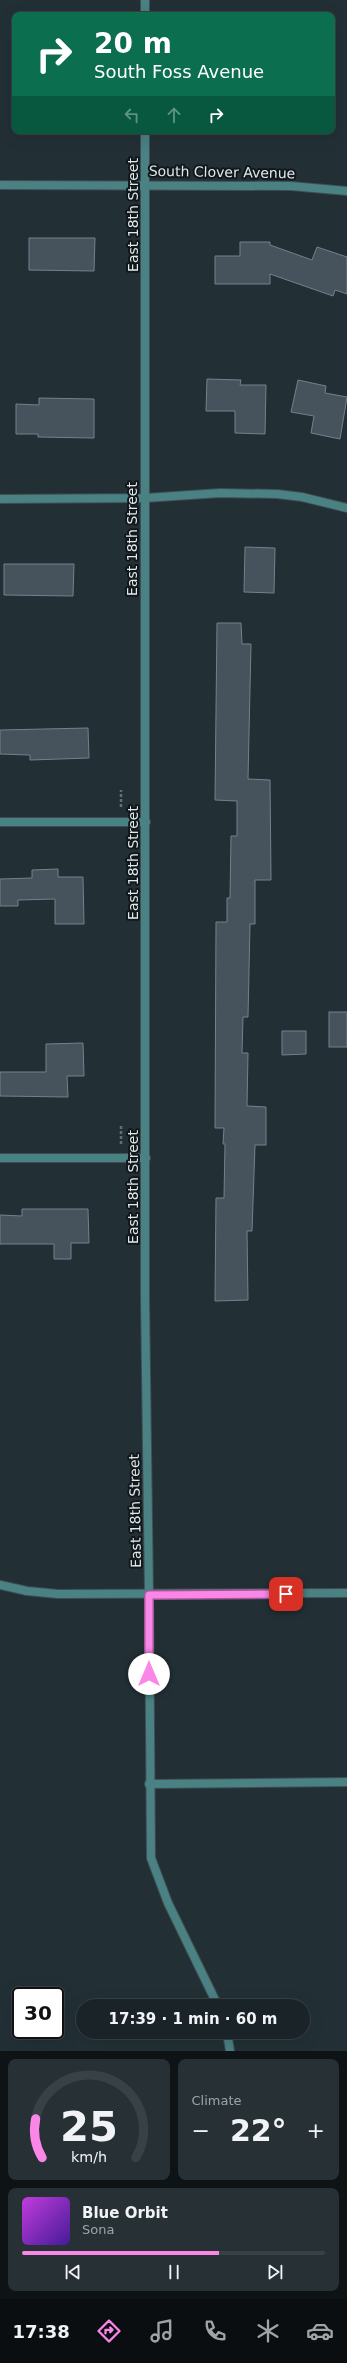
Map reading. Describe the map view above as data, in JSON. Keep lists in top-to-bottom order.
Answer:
{
  "streets": {
    "street": ["South Clover Avenue", "East 18th Street"]
  },
  "crossings": [
    ["South Clover Avenue", "East 18th Street"]
  ],
  "page": {
    "turn": ["20 m", "South Foss Avenue"],
    "limit": "30",
    "trip": "17:39 · 1 min · 60 m",
    "tile": "Climate",
    "heat": ["−", "22°", "+"],
    "song": ["Blue Orbit", "Sona"],
    "tabs": "17:38",
    "gauge": ["25", "km/h"]
  }
}
